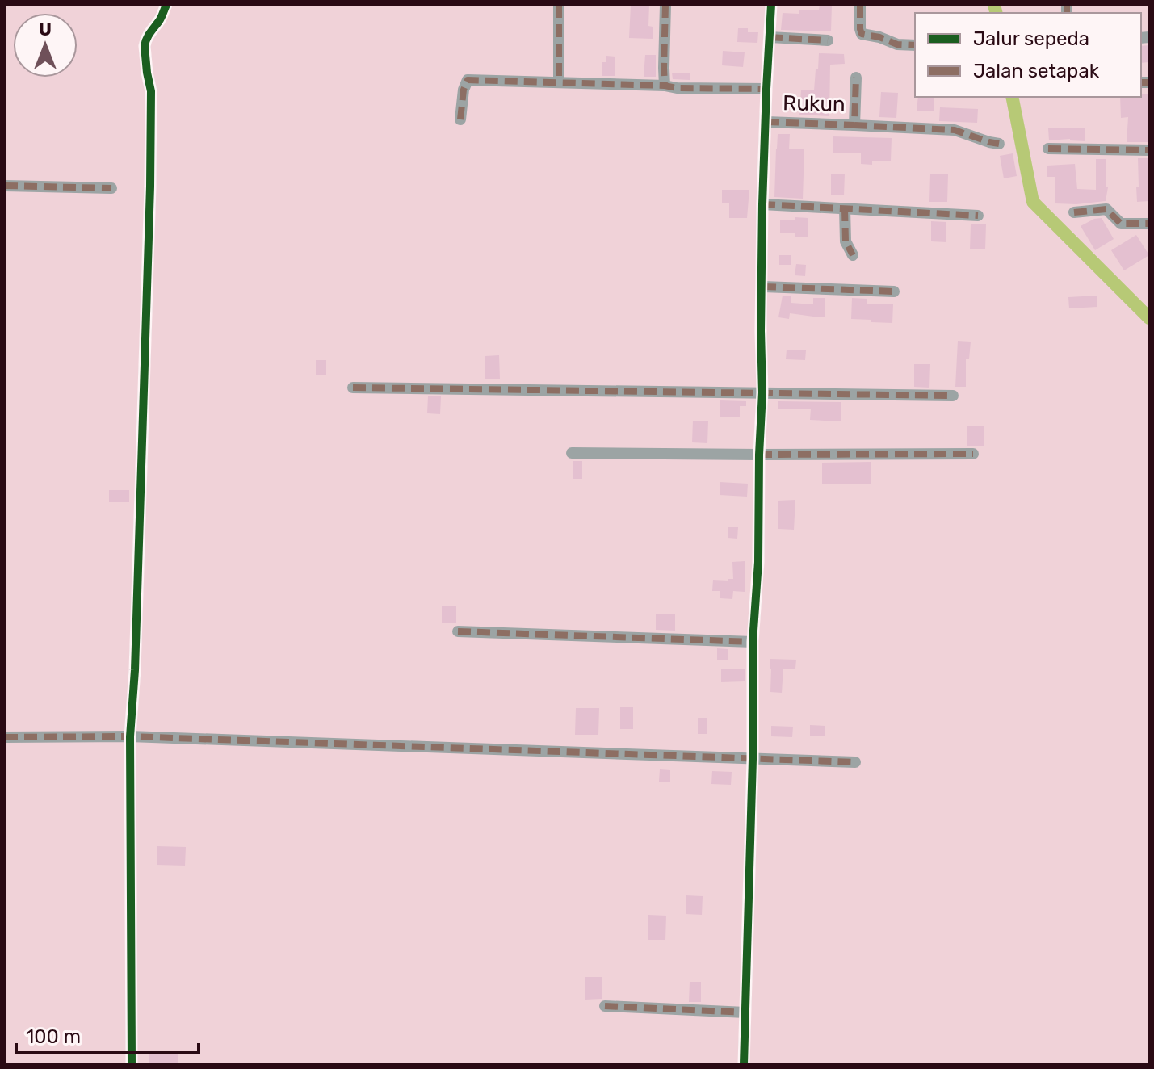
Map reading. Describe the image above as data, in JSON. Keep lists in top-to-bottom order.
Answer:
{
  "streets": {
    "street": ["Rukun"]
  },
  "legend": ["Jalur sepeda", "Jalan setapak"],
  "scale_bar": "100 m",
  "north": "top"
}
